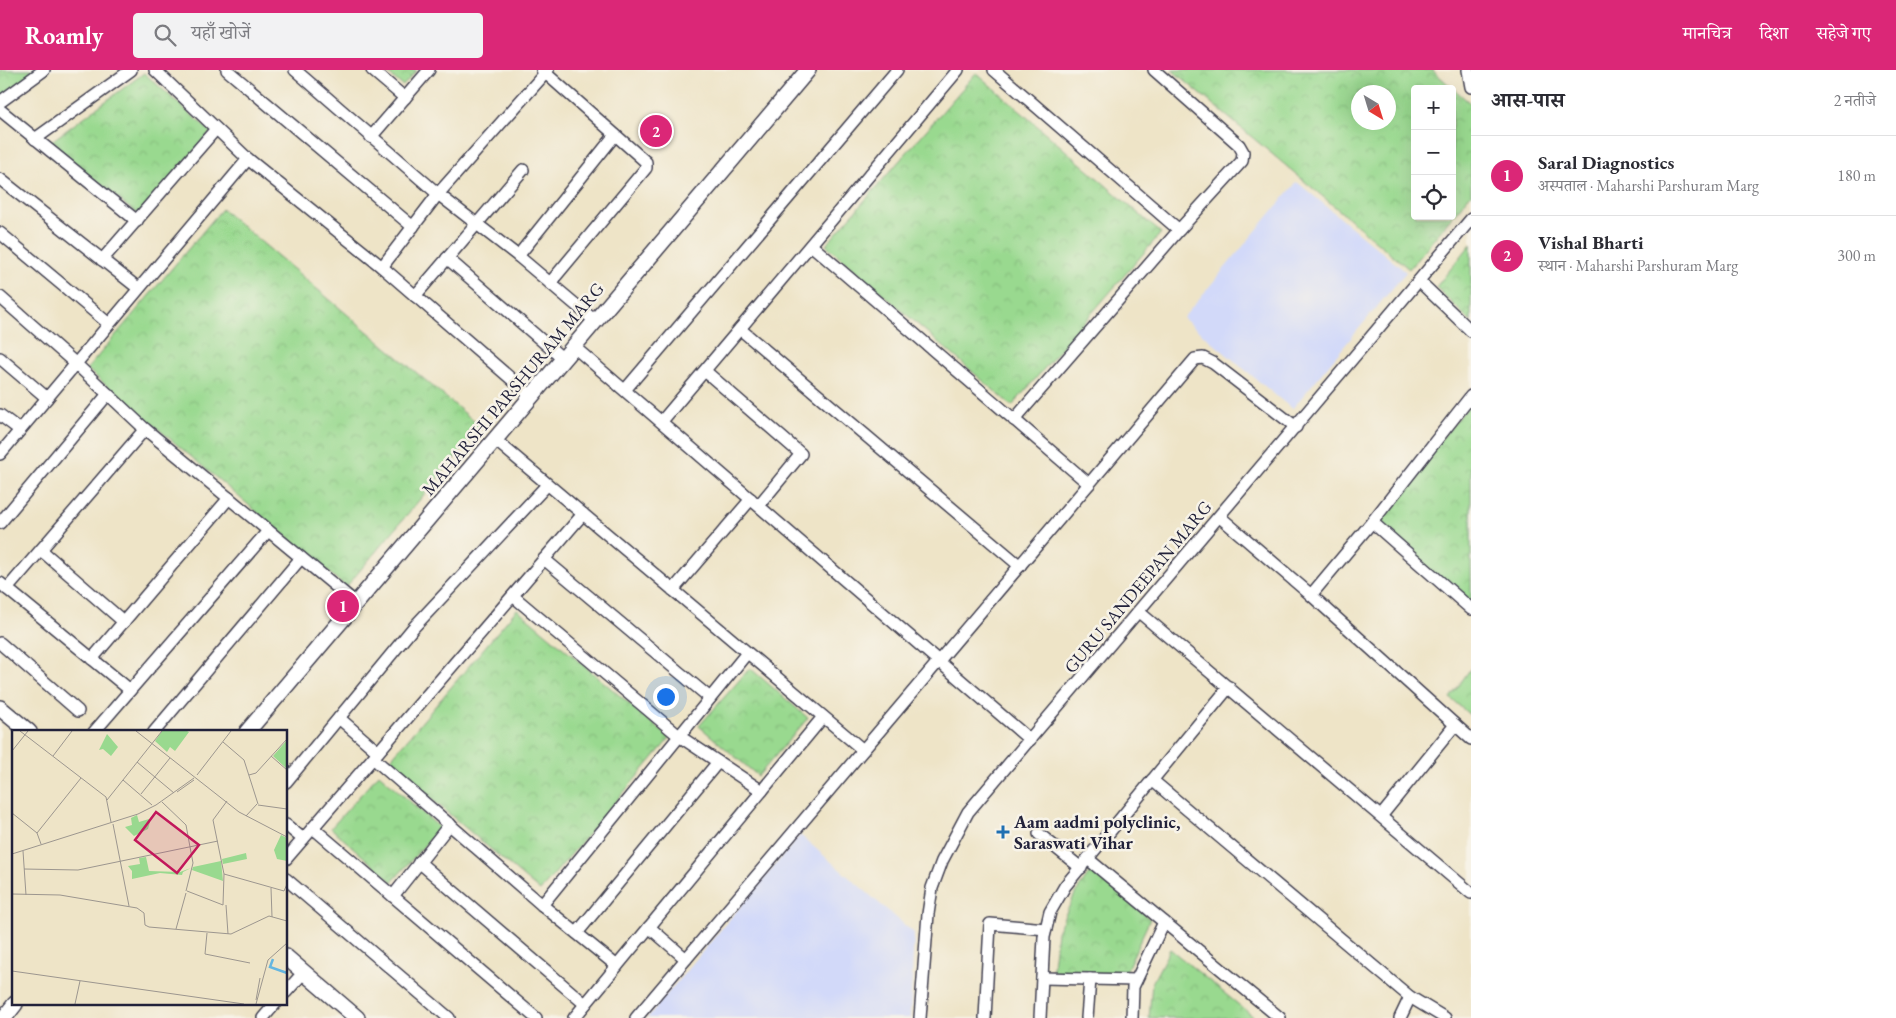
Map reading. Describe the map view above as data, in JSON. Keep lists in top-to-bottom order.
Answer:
{
  "streets": {
    "street": ["MAHARSHI PARSHURAM MARG", "GURU SANDEEPAN MARG"]
  },
  "places": {
    "health": ["Aam aadmi polyclinic, Saraswati Vihar"]
  },
  "north": "bottom right",
  "page": {
    "header": "Roamly",
    "search": "यहाँ खोजें",
    "nav": ["मानचित्र", "दिशा", "सहेजे गए"],
    "heading": ["आस-पास", "2 नतीजे"],
    "map_buttons": ["+", "−"],
    "pins": ["2", "1"],
    "list": [
      {
        "mark": "1",
        "name": "Saral Diagnostics",
        "note": "अस्पताल · Maharshi Parshuram Marg",
        "value": "180 m"
      },
      {
        "mark": "2",
        "name": "Vishal Bharti",
        "note": "स्थान · Maharshi Parshuram Marg",
        "value": "300 m"
      }
    ]
  }
}
